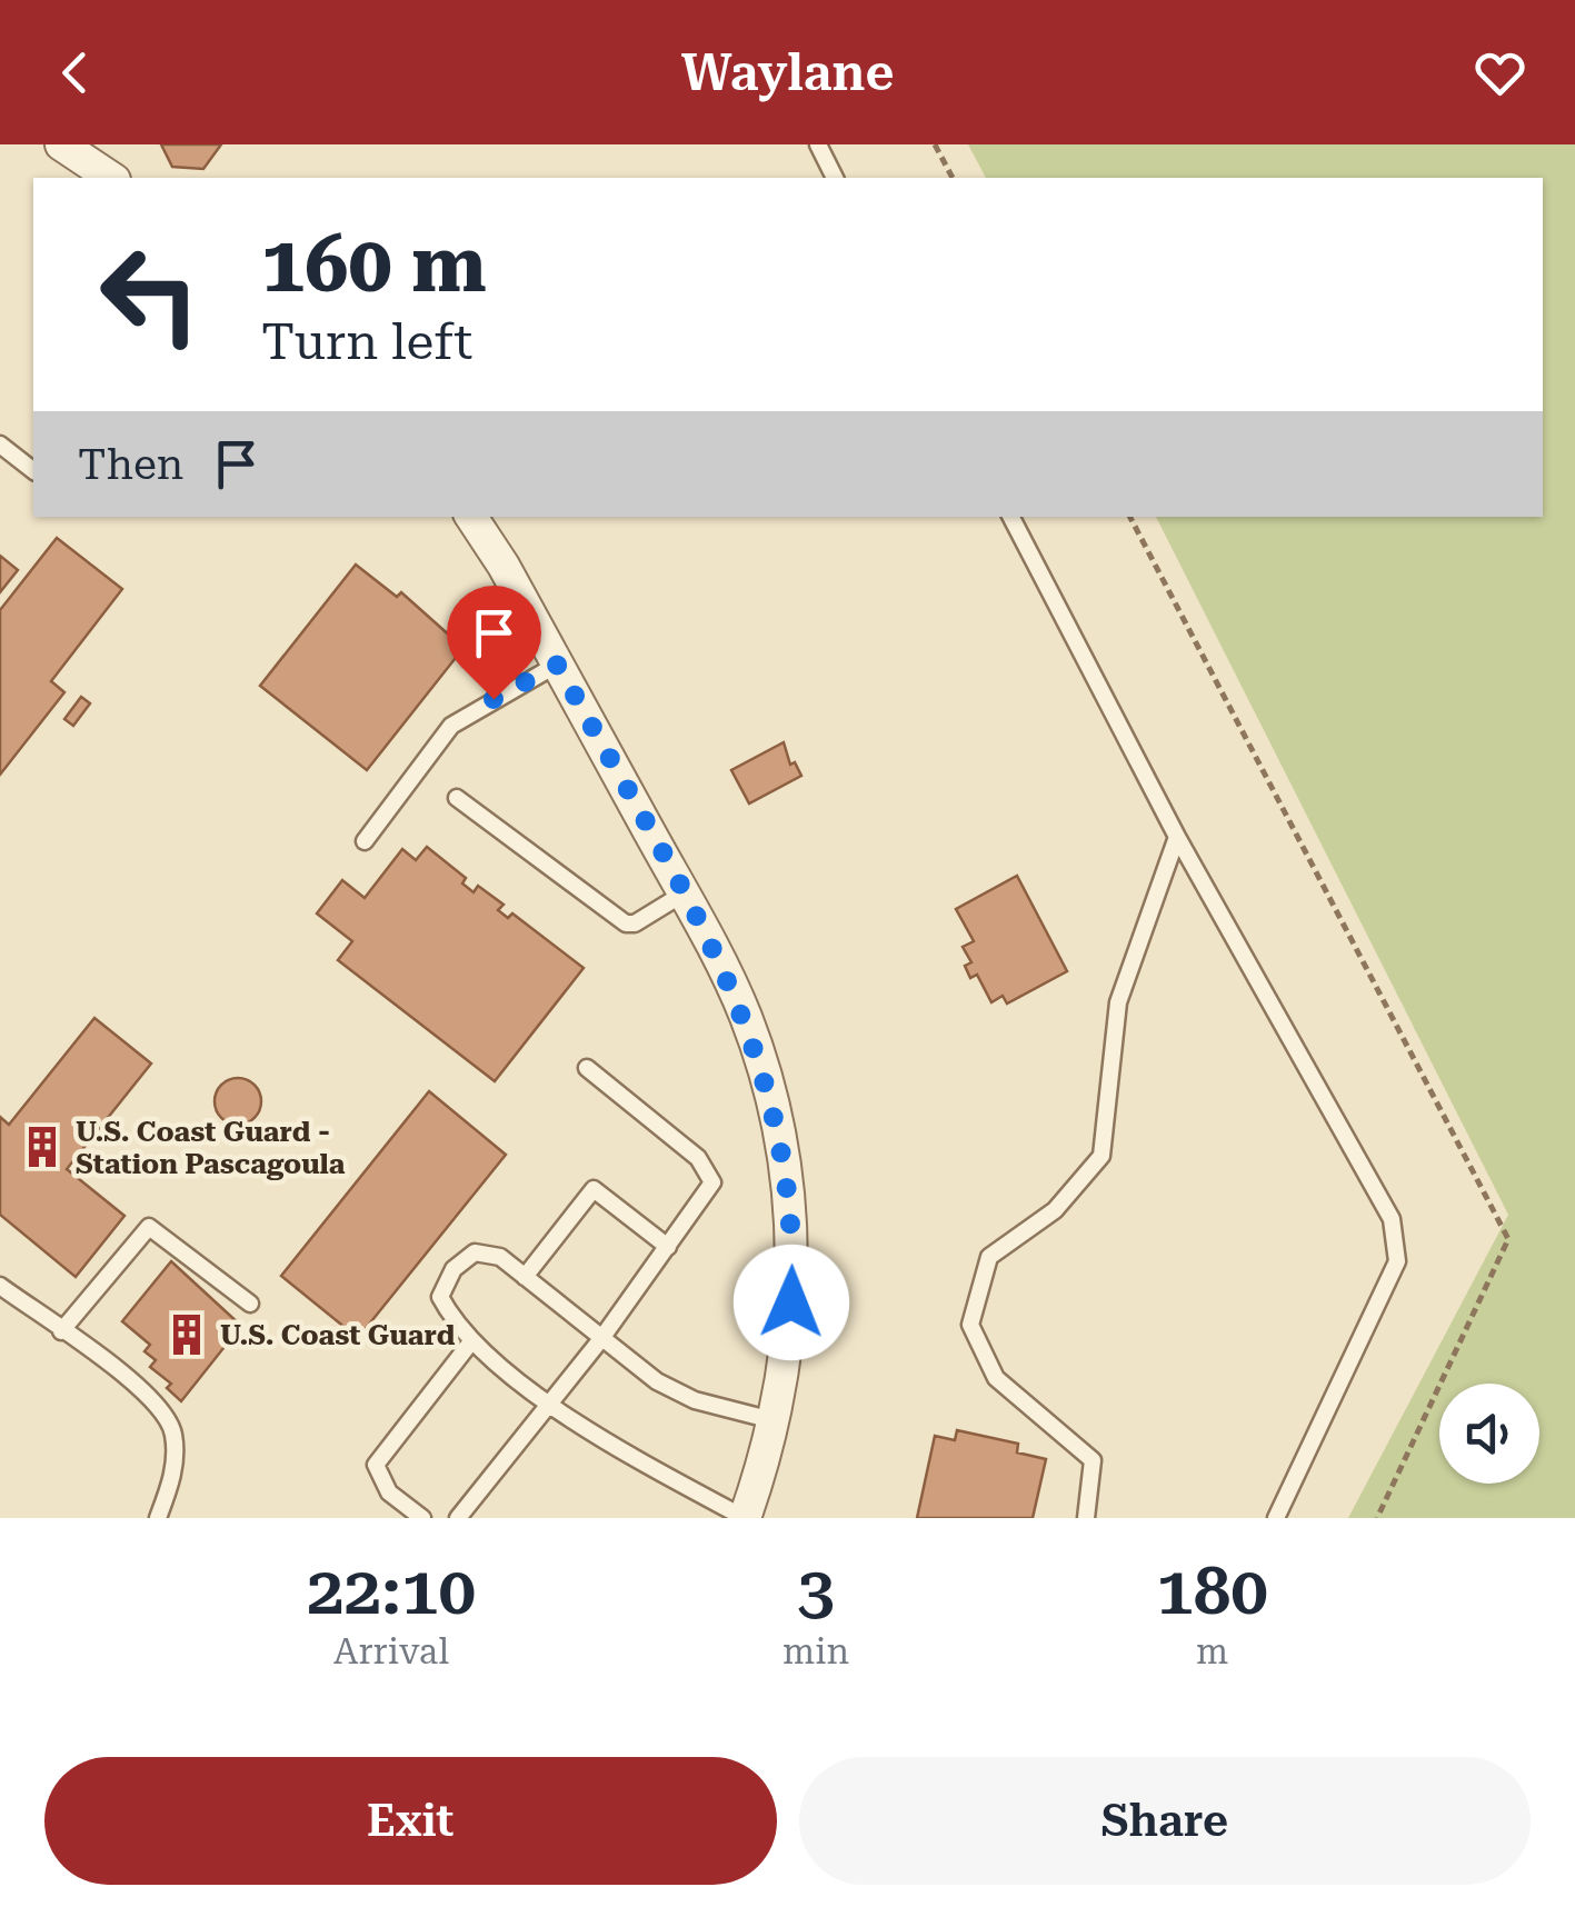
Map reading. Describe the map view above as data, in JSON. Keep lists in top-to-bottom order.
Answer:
{
  "places": {
    "building": ["U.S. Coast Guard - Station Pascagoula", "U.S. Coast Guard"]
  },
  "page": {
    "header": "Waylane",
    "turn": ["160 m", "Turn left"],
    "then": "Then",
    "eta": [
      "22:10",
      "Arrival",
      "3",
      "min",
      "180",
      "m"
    ],
    "buttons": ["Exit", "Share"]
  }
}
